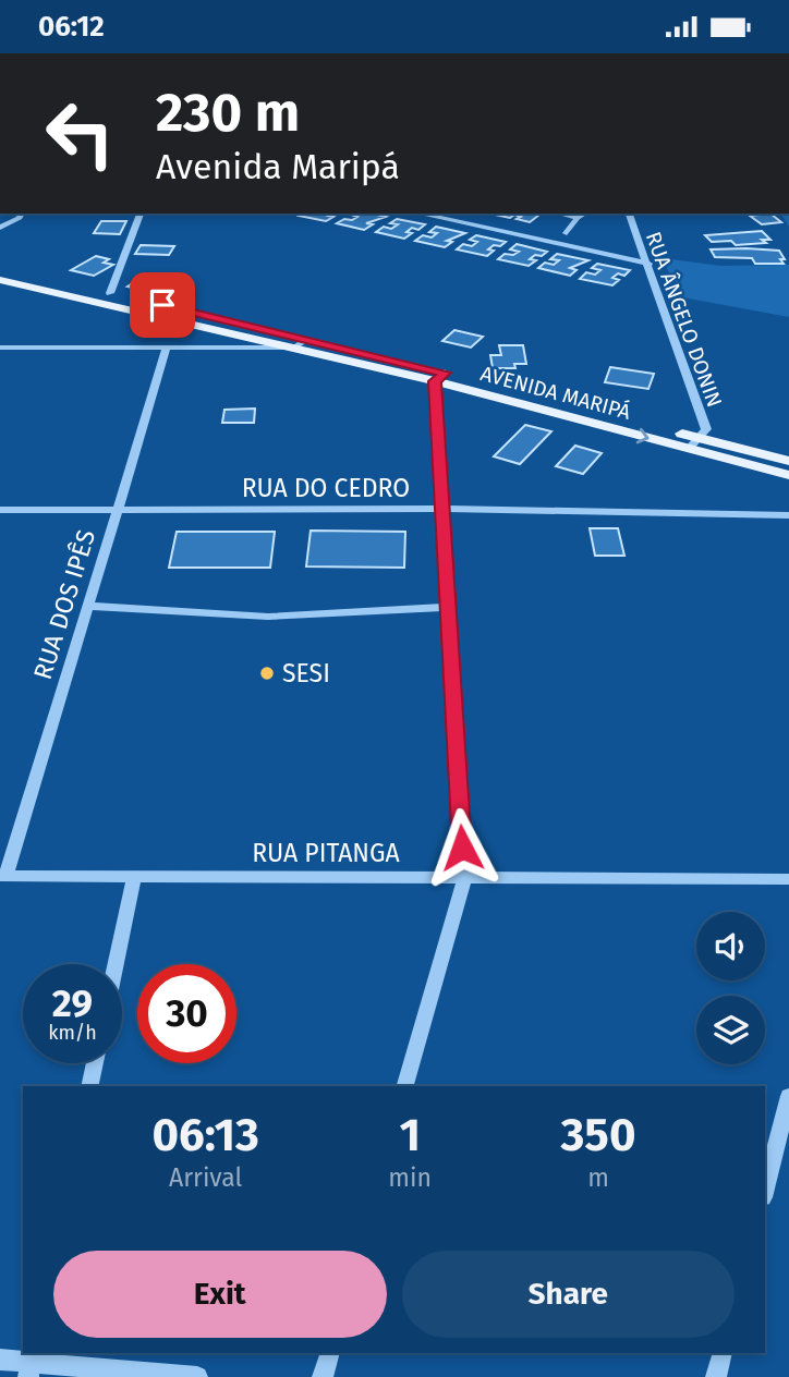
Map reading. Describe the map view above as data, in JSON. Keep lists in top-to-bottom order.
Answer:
{
  "streets": {
    "main road": ["AVENIDA MARIPÁ"],
    "street": [
      "RUA ÂNGELO DONIN",
      "RUA DO CEDRO",
      "RUA DOS IPÊS",
      "RUA PITANGA"
    ]
  },
  "crossings": [
    ["RUA ÂNGELO DONIN", "AVENIDA MARIPÁ"],
    ["RUA DO CEDRO", "RUA DOS IPÊS"],
    ["RUA DOS IPÊS", "RUA PITANGA"]
  ],
  "places": ["SESI"],
  "page": {
    "status": "06:12",
    "turn": ["230 m", "Avenida Maripá"],
    "speed": "29 km/h",
    "limit": "30",
    "eta": [
      "06:13",
      "Arrival",
      "1",
      "min",
      "350",
      "m"
    ],
    "buttons": ["Exit", "Share"]
  }
}
